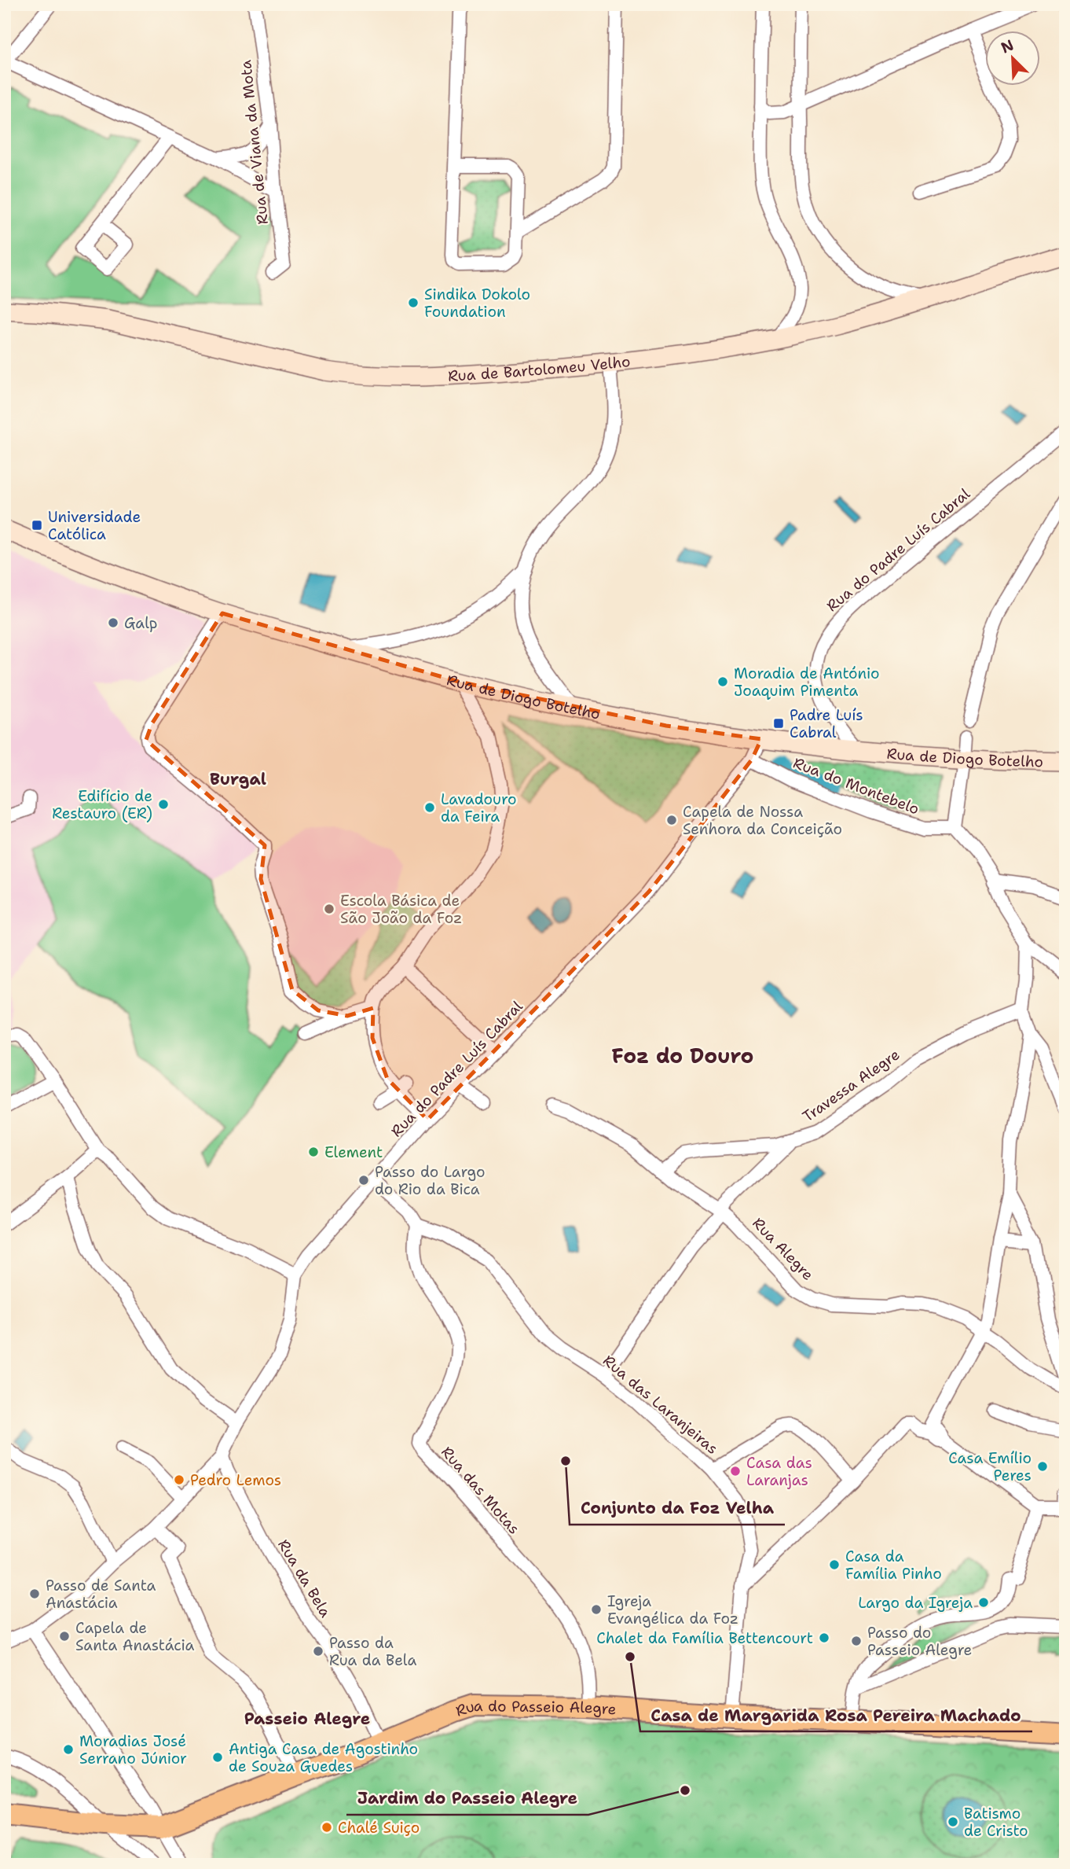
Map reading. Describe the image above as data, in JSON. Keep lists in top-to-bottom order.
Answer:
{
  "streets": {
    "main road": ["Rua de Bartolomeu Velho", "Rua de Diogo Botelho", "Rua do Passeio Alegre"],
    "street": [
      "Rua de Viana da Mota",
      "Rua do Padre Luís Cabral",
      "Rua do Montebelo",
      "Travessa Alegre",
      "Rua Alegre",
      "Rua das Laranjeiras",
      "Rua das Motas",
      "Rua da Bela"
    ]
  },
  "crossings": [
    ["Rua do Padre Luís Cabral", "Rua de Diogo Botelho"],
    ["Rua do Padre Luís Cabral", "Rua do Montebelo"],
    ["Rua do Padre Luís Cabral", "Rua da Bela"],
    ["Travessa Alegre", "Rua Alegre"],
    ["Rua das Laranjeiras", "Rua das Motas"],
    ["Rua das Laranjeiras", "Rua do Passeio Alegre"],
    ["Rua das Motas", "Rua do Passeio Alegre"],
    ["Rua da Bela", "Rua do Passeio Alegre"]
  ],
  "districts": ["Burgal", "Foz do Douro", "Passeio Alegre"],
  "places": {
    "other": [
      "Sindika Dokolo Foundation",
      "Galp",
      "Moradia de António Joaquim Pimenta",
      "Edifício de Restauro (ER)",
      "Lavadouro da Feira",
      "Capela de Nossa Senhora da Conceição",
      "Escola Básica de São João da Foz",
      "Element",
      "Passo do Largo do Rio da Bica",
      "Conjunto da Foz Velha",
      "Casa Emílio Peres",
      "Casa das Laranjas",
      "Pedro Lemos",
      "Casa da Família Pinho",
      "Passo de Santa Anastácia",
      "Largo da Igreja",
      "Igreja Evangélica da Foz",
      "Capela de Santa Anastácia",
      "Chalet da Família Bettencourt",
      "Passo do Passeio Alegre",
      "Passo da Rua da Bela",
      "Casa de Margarida Rosa Pereira Machado",
      "Moradias José Serrano Júnior",
      "Antiga Casa de Agostinho de Souza Guedes",
      "Jardim do Passeio Alegre",
      "Batismo de Cristo",
      "Chalé Suiço"
    ],
    "transit": ["Universidade Católica", "Padre Luís Cabral"]
  },
  "north": "top left"
}
